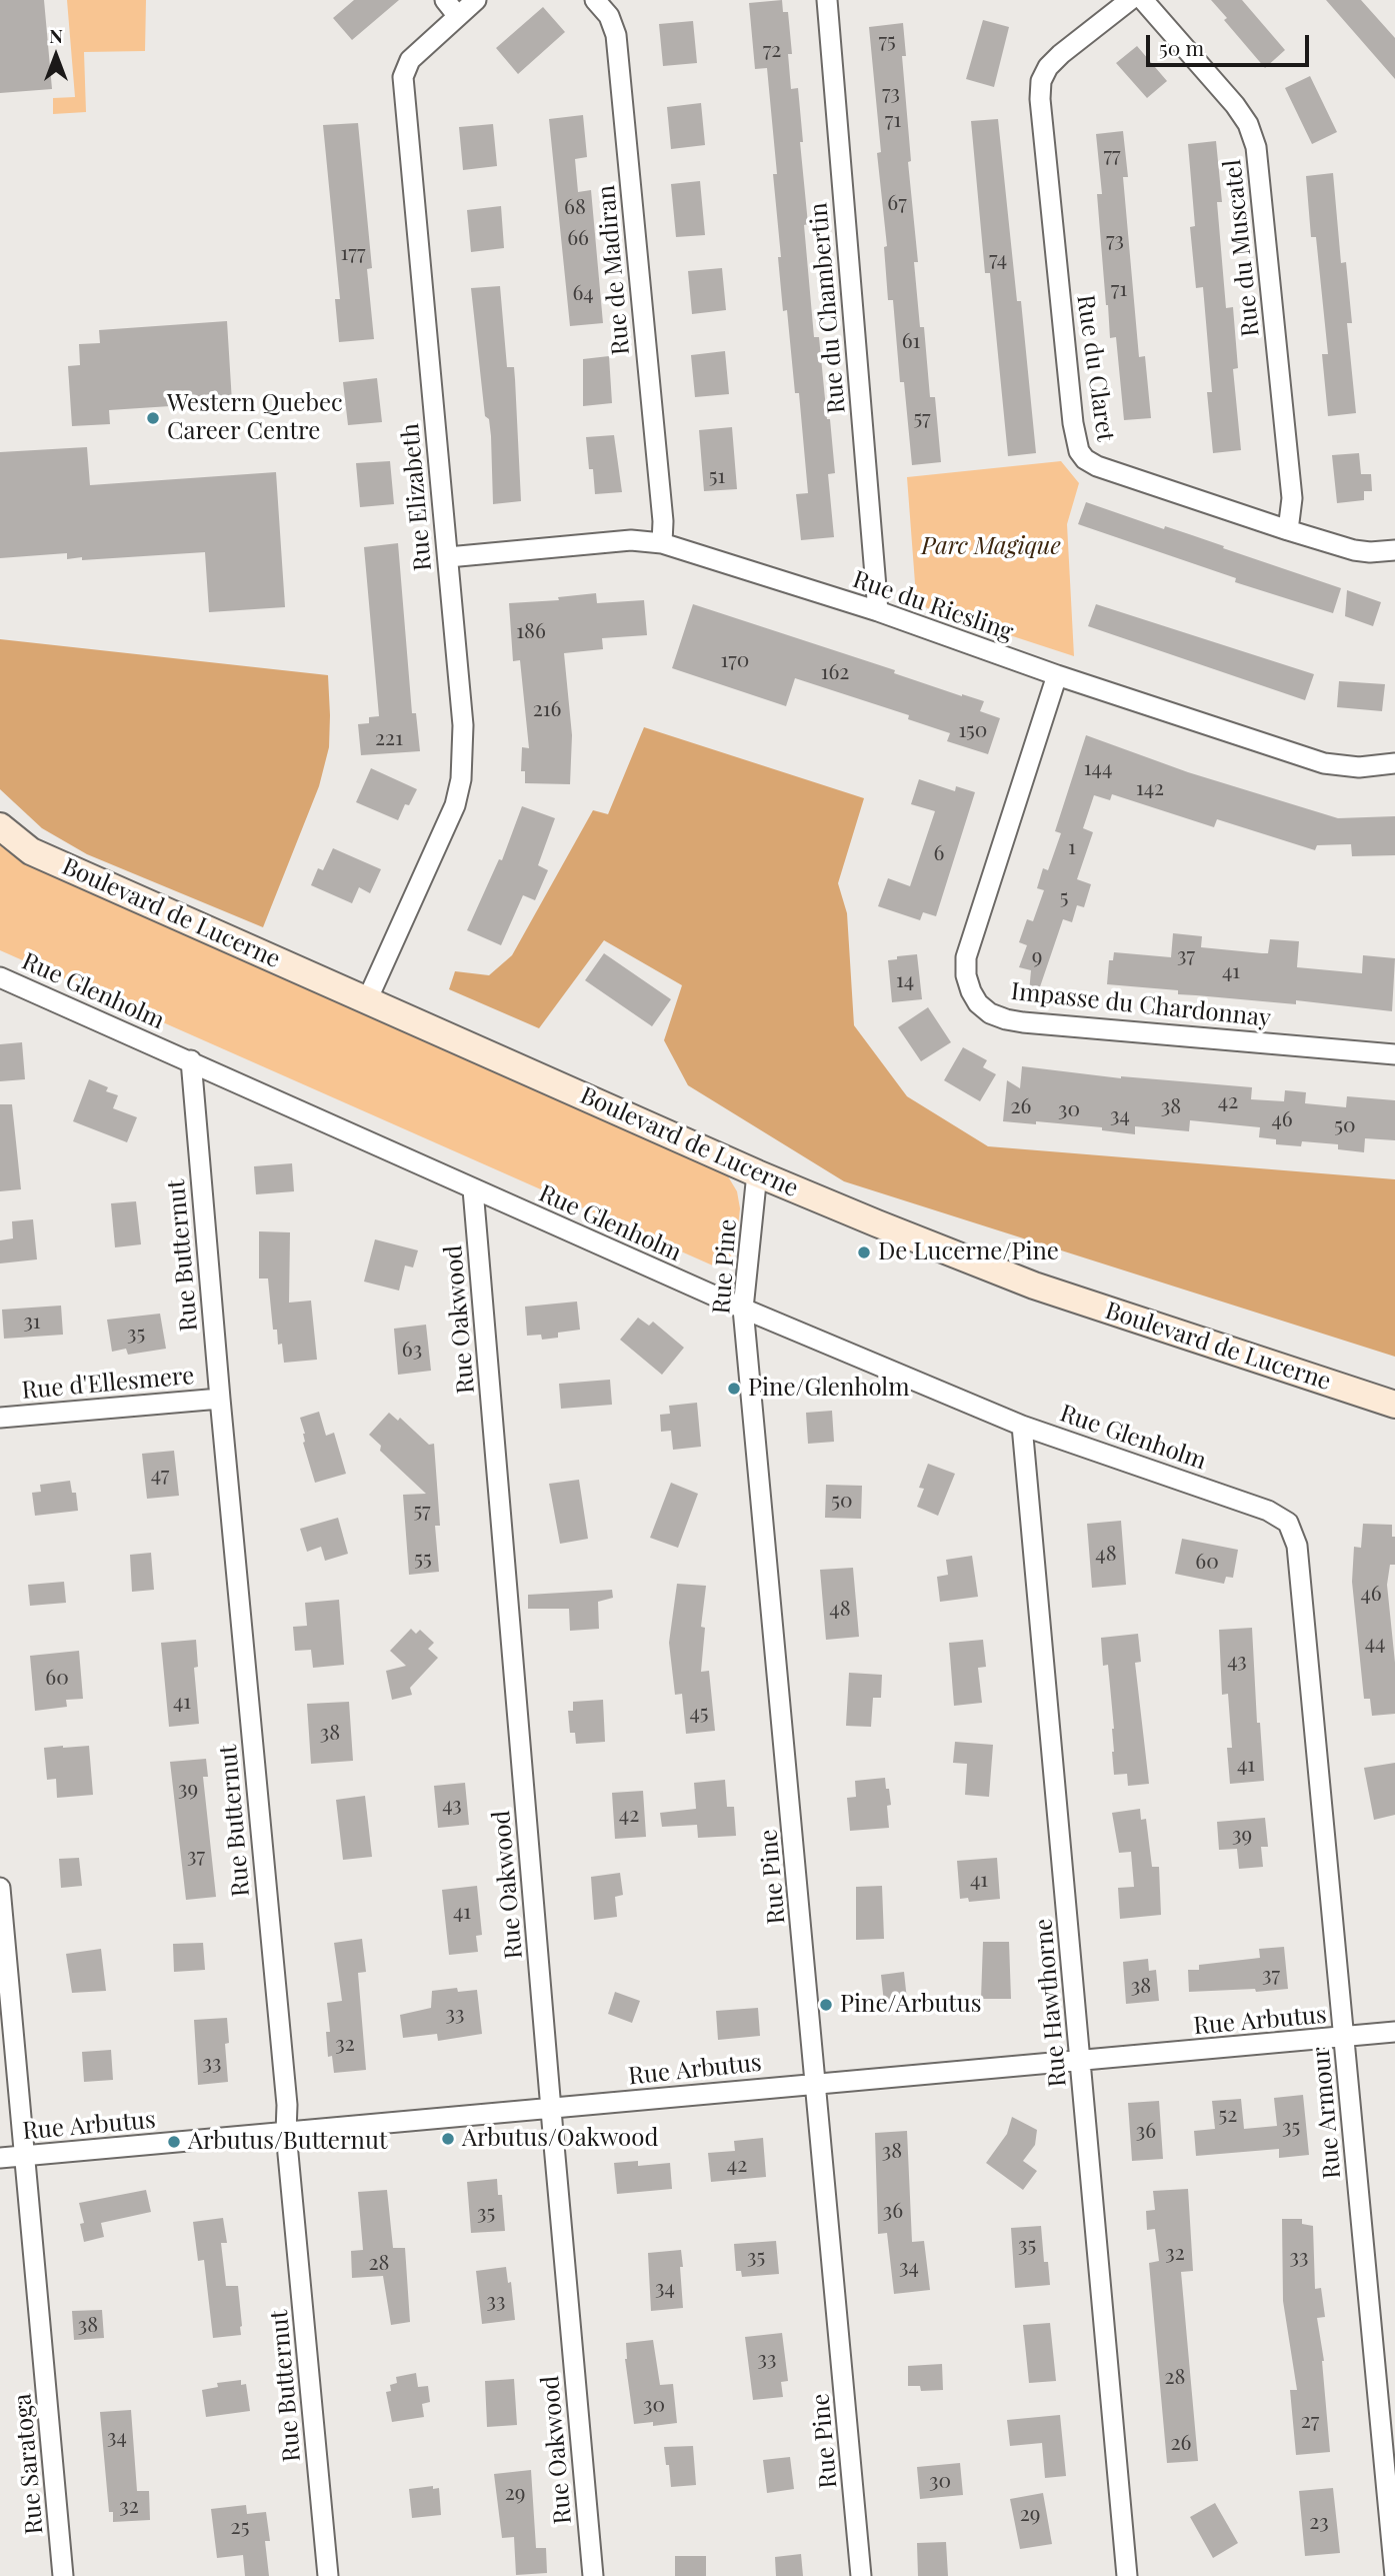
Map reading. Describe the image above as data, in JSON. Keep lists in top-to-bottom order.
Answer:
{
  "streets": {
    "main road": ["Boulevard de Lucerne"],
    "street": [
      "Rue du Muscatel",
      "Rue de Madiran",
      "Rue du Chambertin",
      "Rue du Claret",
      "Rue Elizabeth",
      "Rue du Riesling",
      "Rue Glenholm",
      "Impasse du Chardonnay",
      "Rue Butternut",
      "Rue Pine",
      "Rue Oakwood",
      "Rue d'Ellesmere",
      "Rue Hawthorne",
      "Rue Arbutus",
      "Rue Armour",
      "Rue Saratoga"
    ]
  },
  "crossings": [
    ["Rue du Muscatel", "Rue du Claret"],
    ["Rue de Madiran", "Rue du Riesling"],
    ["Rue du Chambertin", "Rue du Riesling"],
    ["Rue Elizabeth", "Rue du Riesling"],
    ["Rue Elizabeth", "Boulevard de Lucerne"],
    ["Rue du Riesling", "Impasse du Chardonnay"],
    ["Boulevard de Lucerne", "Rue Pine"],
    ["Rue Glenholm", "Rue Butternut"],
    ["Rue Glenholm", "Rue Pine"],
    ["Rue Glenholm", "Rue Oakwood"],
    ["Rue Glenholm", "Rue Hawthorne"],
    ["Rue Glenholm", "Rue Armour"],
    ["Rue Butternut", "Rue d'Ellesmere"],
    ["Rue Butternut", "Rue Arbutus"],
    ["Rue Pine", "Rue Arbutus"],
    ["Rue Oakwood", "Rue Arbutus"],
    ["Rue Hawthorne", "Rue Arbutus"],
    ["Rue Arbutus", "Rue Armour"],
    ["Rue Arbutus", "Rue Saratoga"]
  ],
  "parks": ["Parc Magique"],
  "places": [
    "Western Quebec Career Centre",
    "De Lucerne/Pine",
    "Pine/Glenholm",
    "Pine/Arbutus",
    "Arbutus/Oakwood",
    "Arbutus/Butternut"
  ],
  "house_numbers": [
    "75",
    "72",
    "73",
    "71",
    "77",
    "67",
    "68",
    "66",
    "73",
    "177",
    "74",
    "71",
    "64",
    "61",
    "57",
    "51",
    "186",
    "170",
    "162",
    "216",
    "150",
    "221",
    "144",
    "142",
    "1",
    "6",
    "5",
    "37",
    "9",
    "41",
    "14",
    "42",
    "26",
    "38",
    "30",
    "34",
    "46",
    "50",
    "31",
    "35",
    "63",
    "47",
    "50",
    "57",
    "48",
    "55",
    "60",
    "46",
    "48",
    "44",
    "43",
    "60",
    "41",
    "45",
    "38",
    "41",
    "39",
    "43",
    "42",
    "39",
    "37",
    "41",
    "41",
    "37",
    "38",
    "33",
    "32",
    "33",
    "52",
    "35",
    "36",
    "38",
    "42",
    "36",
    "35",
    "35",
    "32",
    "35",
    "33",
    "28",
    "34",
    "34",
    "33",
    "38",
    "33",
    "28",
    "30",
    "27",
    "34",
    "26",
    "30",
    "29",
    "32",
    "29",
    "23",
    "25"
  ],
  "scale_bar": "50 m",
  "north": "top"
}
